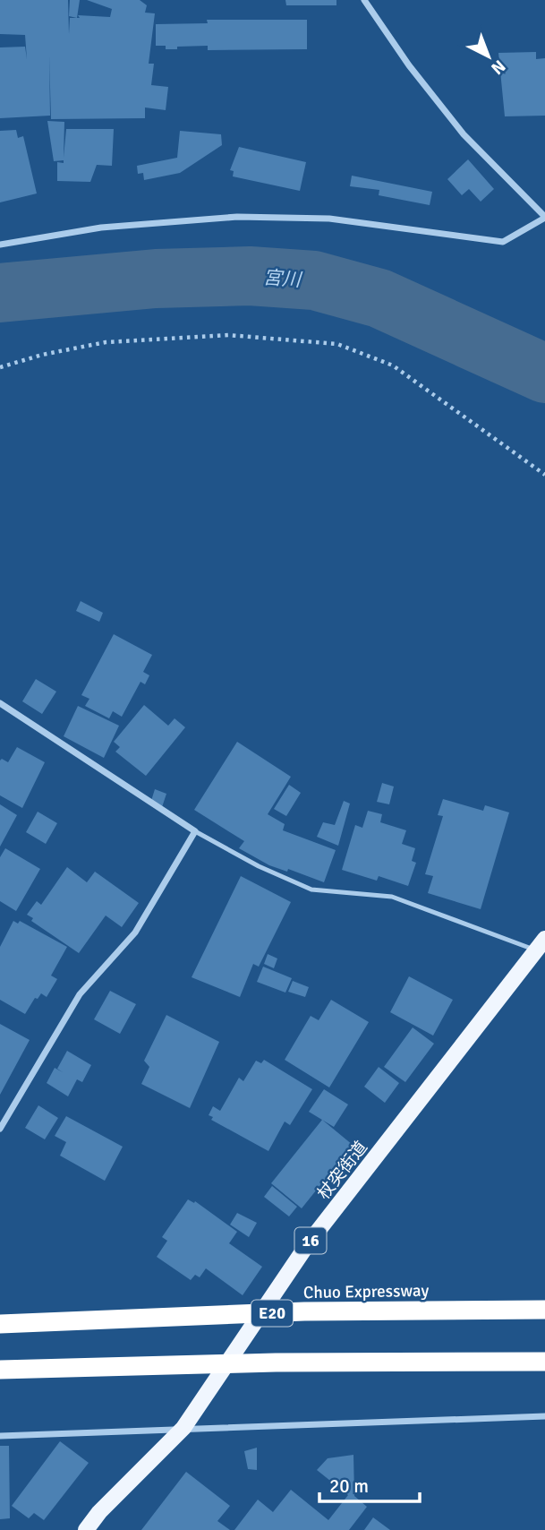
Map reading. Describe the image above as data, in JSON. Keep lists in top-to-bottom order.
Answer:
{
  "streets": {
    "highway": ["Chuo Expressway", "E20"],
    "main road": ["杖突街道", "16"]
  },
  "water": ["宮川"],
  "scale_bar": "20 m",
  "north": "bottom right"
}
